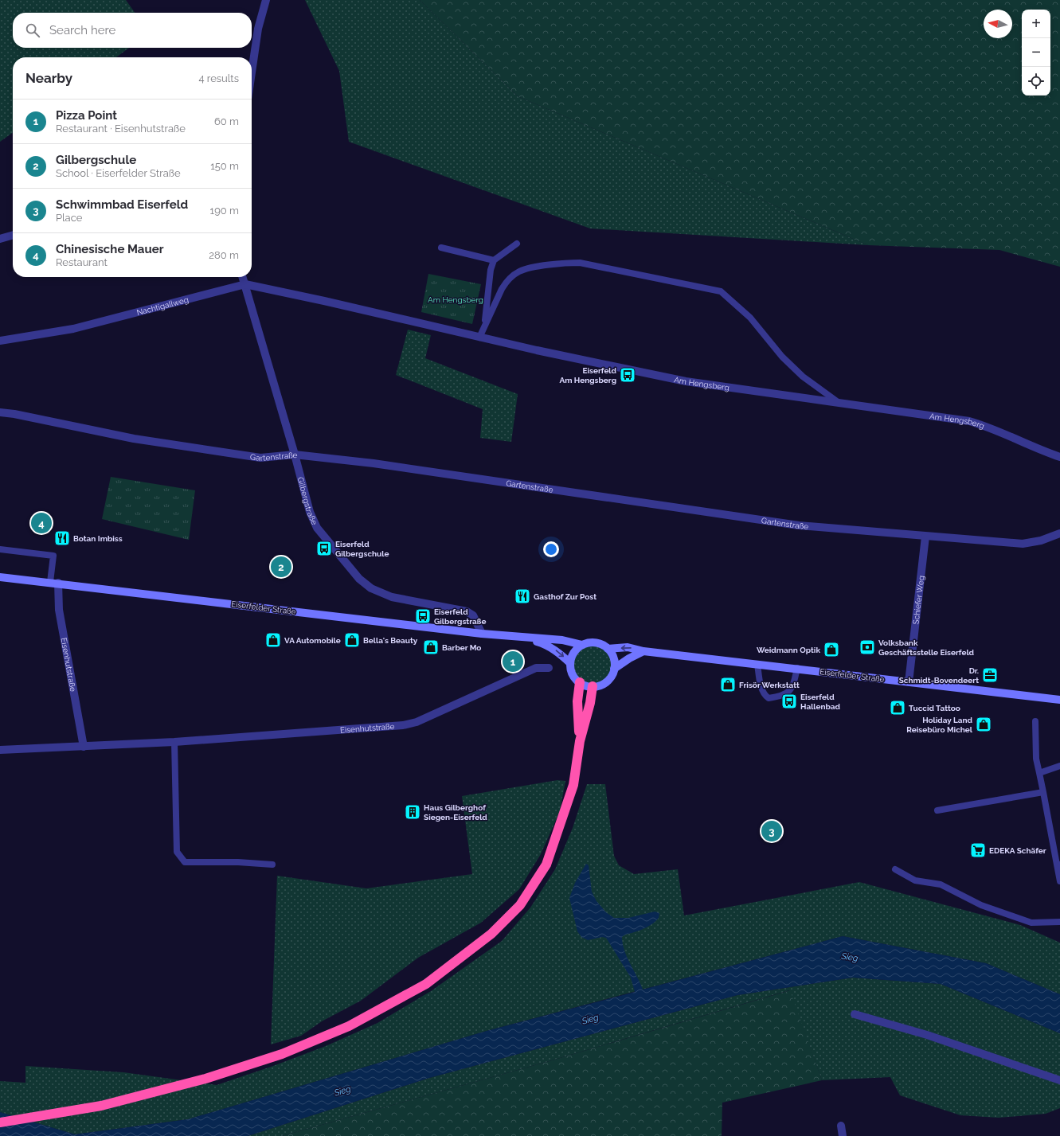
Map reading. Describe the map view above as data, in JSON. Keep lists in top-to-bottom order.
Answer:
{
  "streets": {
    "main road": ["Eiserfelder Straße"],
    "street": [
      "Nachtigallweg",
      "Am Hengsberg",
      "Gartenstraße",
      "Gilbergstraße",
      "Schiefer Weg",
      "Eisenhutstraße"
    ]
  },
  "crossings": [
    ["Nachtigallweg", "Am Hengsberg"],
    ["Nachtigallweg", "Gilbergstraße"],
    ["Gartenstraße", "Gilbergstraße"],
    ["Gartenstraße", "Schiefer Weg"],
    ["Gilbergstraße", "Eiserfelder Straße"],
    ["Schiefer Weg", "Eiserfelder Straße"],
    ["Eiserfelder Straße", "Eisenhutstraße"]
  ],
  "water": ["Sieg"],
  "parks": ["Am Hengsberg"],
  "places": {
    "bus stop": [
      "Eiserfeld Am Hengsberg",
      "Eiserfeld Gilbergschule",
      "Eiserfeld Gilbergstraße",
      "Eiserfeld Hallenbad"
    ],
    "restaurant": ["Botan Imbiss", "Gasthof Zur Post"],
    "shop": [
      "VA Automobile",
      "Bella's Beauty",
      "Barber Mo",
      "Weidmann Optik",
      "Frisör Werkstatt",
      "Tuccid Tattoo",
      "Holiday Land Reisebüro Michel"
    ],
    "bank": ["Volksbank Geschäftsstelle Eiserfeld"],
    "office": ["Dr. Schmidt-Bovendeert"],
    "building": ["Haus Gilberghof Siegen-Eiserfeld"],
    "supermarket": ["EDEKA Schäfer"]
  },
  "north": "left",
  "page": {
    "map_buttons": ["+", "−"],
    "search": "Search here",
    "heading": ["Nearby", "4 results"],
    "list": [
      {
        "mark": "1",
        "name": "Pizza Point",
        "note": "Restaurant · Eisenhutstraße",
        "value": "60 m"
      },
      {
        "mark": "2",
        "name": "Gilbergschule",
        "note": "School · Eiserfelder Straße",
        "value": "150 m"
      },
      {
        "mark": "3",
        "name": "Schwimmbad Eiserfeld",
        "note": "Place",
        "value": "190 m"
      },
      {
        "mark": "4",
        "name": "Chinesische Mauer",
        "note": "Restaurant",
        "value": "280 m"
      }
    ],
    "pins": [
      "4",
      "2",
      "1",
      "3"
    ]
  }
}
